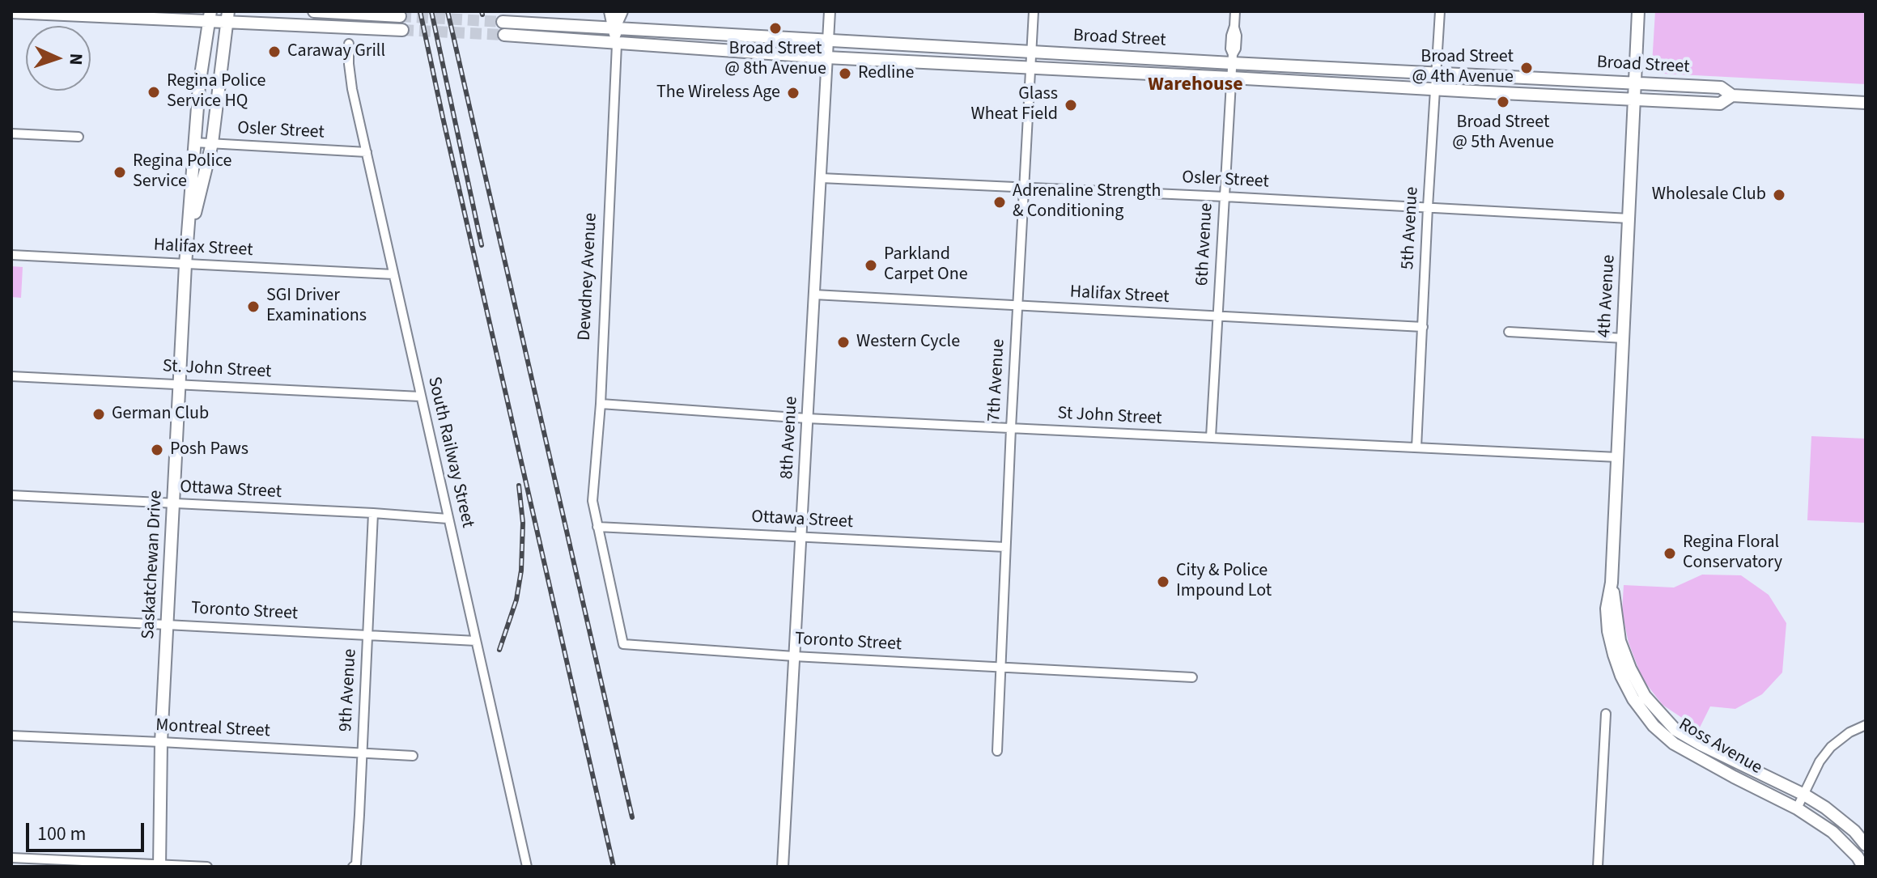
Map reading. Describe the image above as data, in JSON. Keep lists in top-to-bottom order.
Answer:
{
  "streets": {
    "main road": [
      "Broad Street",
      "Dewdney Avenue",
      "4th Avenue",
      "Saskatchewan Drive",
      "Ross Avenue"
    ],
    "street": [
      "Osler Street",
      "5th Avenue",
      "6th Avenue",
      "Halifax Street",
      "St. John Street",
      "7th Avenue",
      "St John Street",
      "8th Avenue",
      "South Railway Street",
      "Ottawa Street",
      "Toronto Street",
      "9th Avenue",
      "Montreal Street"
    ]
  },
  "crossings": [
    ["Broad Street", "5th Avenue"],
    ["Broad Street", "6th Avenue"],
    ["Broad Street", "Dewdney Avenue"],
    ["Broad Street", "4th Avenue"],
    ["Broad Street", "7th Avenue"],
    ["Broad Street", "8th Avenue"],
    ["Osler Street", "5th Avenue"],
    ["Osler Street", "6th Avenue"],
    ["Osler Street", "4th Avenue"],
    ["Osler Street", "7th Avenue"],
    ["Osler Street", "8th Avenue"],
    ["Osler Street", "South Railway Street"],
    ["Osler Street", "Saskatchewan Drive"],
    ["5th Avenue", "Halifax Street"],
    ["5th Avenue", "St John Street"],
    ["6th Avenue", "Halifax Street"],
    ["6th Avenue", "St John Street"],
    ["Halifax Street", "7th Avenue"],
    ["Halifax Street", "8th Avenue"],
    ["Halifax Street", "South Railway Street"],
    ["Halifax Street", "Saskatchewan Drive"],
    ["Dewdney Avenue", "St John Street"],
    ["Dewdney Avenue", "Ottawa Street"],
    ["Dewdney Avenue", "Toronto Street"],
    ["4th Avenue", "St John Street"],
    ["4th Avenue", "Ross Avenue"],
    ["St. John Street", "South Railway Street"],
    ["St. John Street", "Saskatchewan Drive"],
    ["7th Avenue", "St John Street"],
    ["7th Avenue", "Ottawa Street"],
    ["7th Avenue", "Toronto Street"],
    ["St John Street", "8th Avenue"],
    ["8th Avenue", "Ottawa Street"],
    ["8th Avenue", "Toronto Street"],
    ["South Railway Street", "Ottawa Street"],
    ["South Railway Street", "Toronto Street"],
    ["Ottawa Street", "Saskatchewan Drive"],
    ["Ottawa Street", "Toronto Street"],
    ["Ottawa Street", "9th Avenue"],
    ["Saskatchewan Drive", "Toronto Street"],
    ["Saskatchewan Drive", "Montreal Street"],
    ["Toronto Street", "9th Avenue"],
    ["9th Avenue", "Montreal Street"]
  ],
  "districts": ["Warehouse"],
  "places": [
    "Broad Street @ 8th Avenue",
    "Caraway Grill",
    "Broad Street @ 4th Avenue",
    "Redline",
    "Regina Police Service HQ",
    "The Wireless Age",
    "Broad Street @ 5th Avenue",
    "Glass Wheat Field",
    "Regina Police Service",
    "Wholesale Club",
    "Adrenaline Strength & Conditioning",
    "Parkland Carpet One",
    "SGI Driver Examinations",
    "Western Cycle",
    "German Club",
    "Posh Paws",
    "Regina Floral Conservatory",
    "City & Police Impound Lot"
  ],
  "scale_bar": "100 m",
  "north": "right"
}
